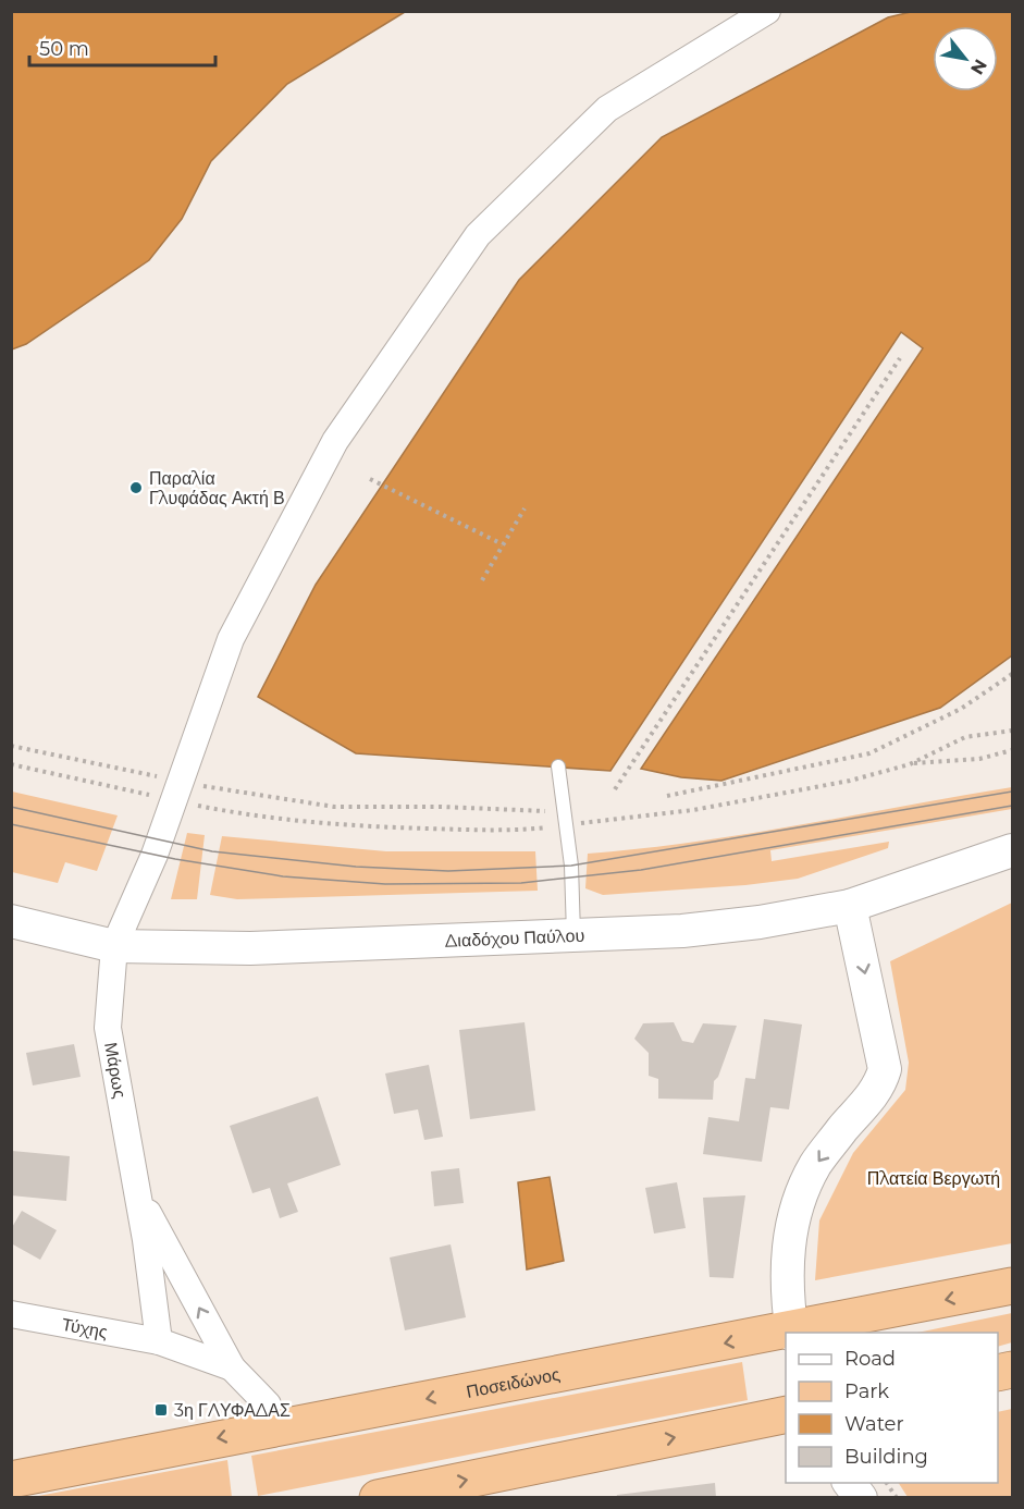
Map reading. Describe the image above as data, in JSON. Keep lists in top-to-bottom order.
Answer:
{
  "streets": {
    "highway": ["Ποσειδώνος"],
    "street": ["Διαδόχου Παύλου", "Μάρως", "Τύχης"]
  },
  "crossings": [
    ["Διαδόχου Παύλου", "Μάρως"],
    ["Μάρως", "Τύχης"],
    ["Μάρως", "Ποσειδώνος"]
  ],
  "parks": ["Πλατεία Βεργωτή"],
  "places": {
    "other": ["Παραλία Γλυφάδας Ακτή Β"],
    "transit": ["3η ΓΛΥΦΑΔΑΣ"]
  },
  "legend": [
    "Road",
    "Park",
    "Water",
    "Building"
  ],
  "scale_bar": "50 m",
  "north": "bottom right"
}
